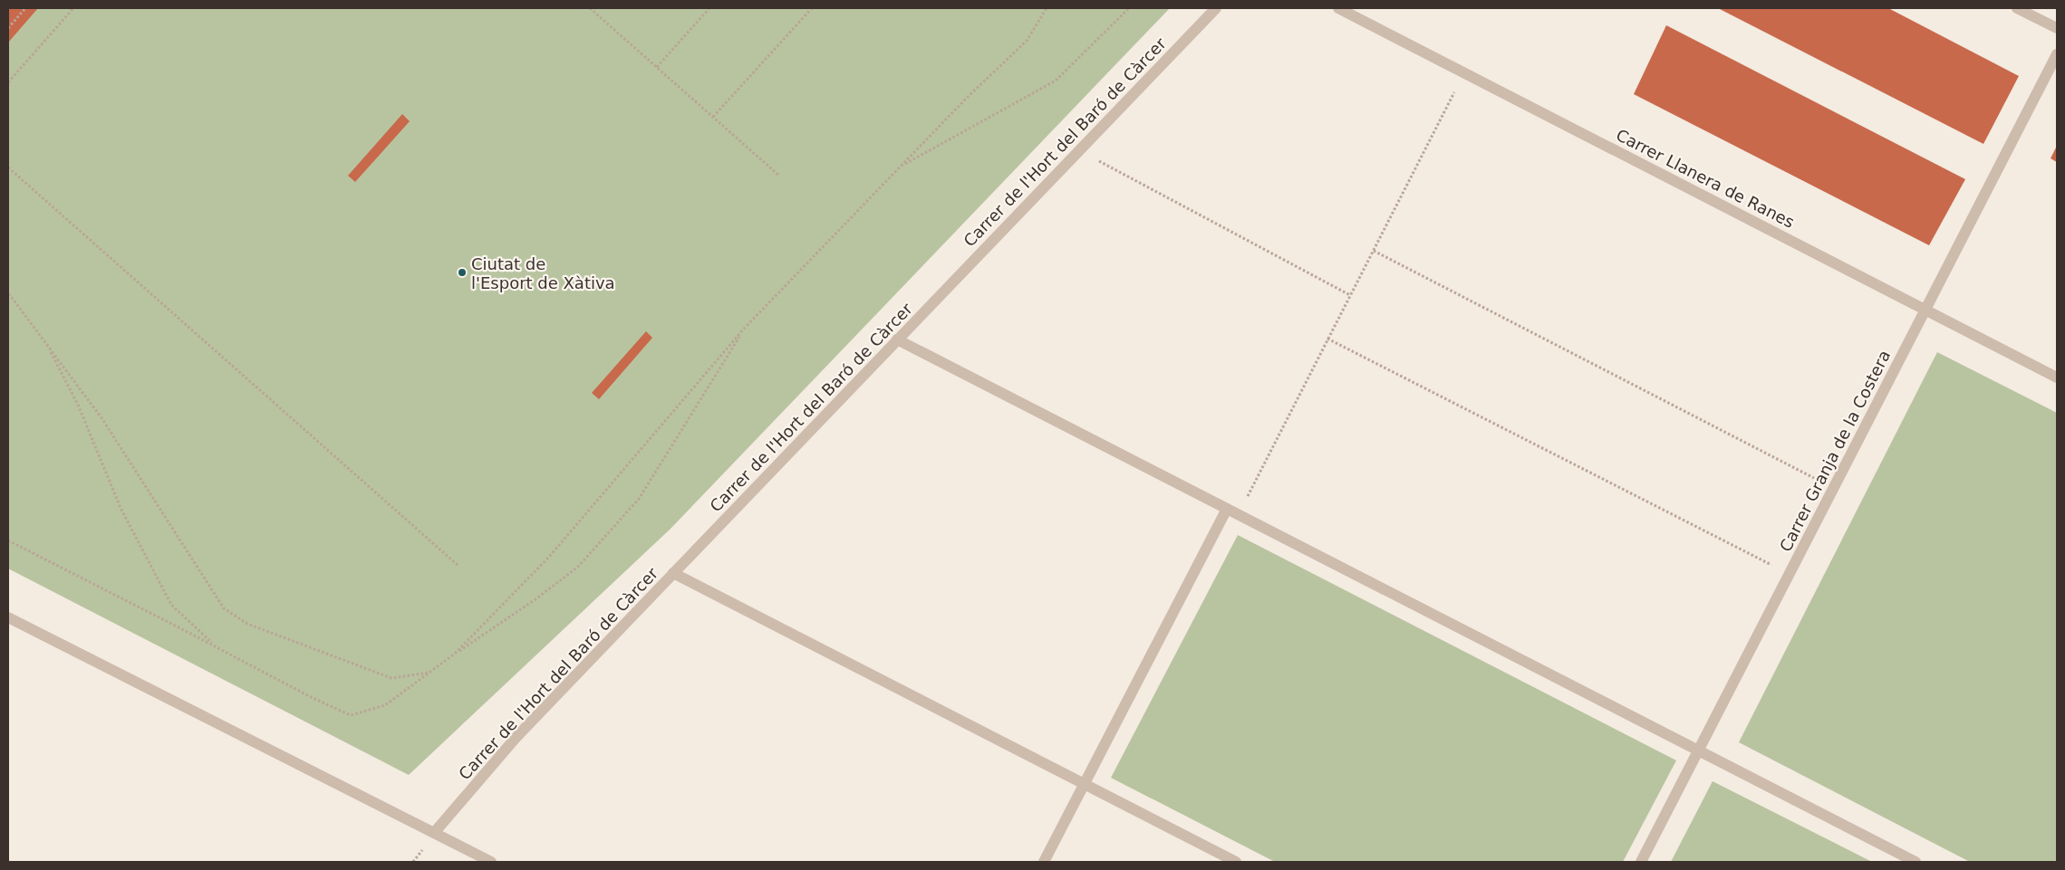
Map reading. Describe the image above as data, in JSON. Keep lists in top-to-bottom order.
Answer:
{
  "streets": {
    "street": ["Carrer de l'Hort del Baró de Càrcer", "Carrer Llanera de Ranes", "Carrer Granja de la Costera"]
  },
  "crossings": [
    ["Carrer Llanera de Ranes", "Carrer Granja de la Costera"]
  ],
  "places": ["Ciutat de l'Esport de Xàtiva"]
}
